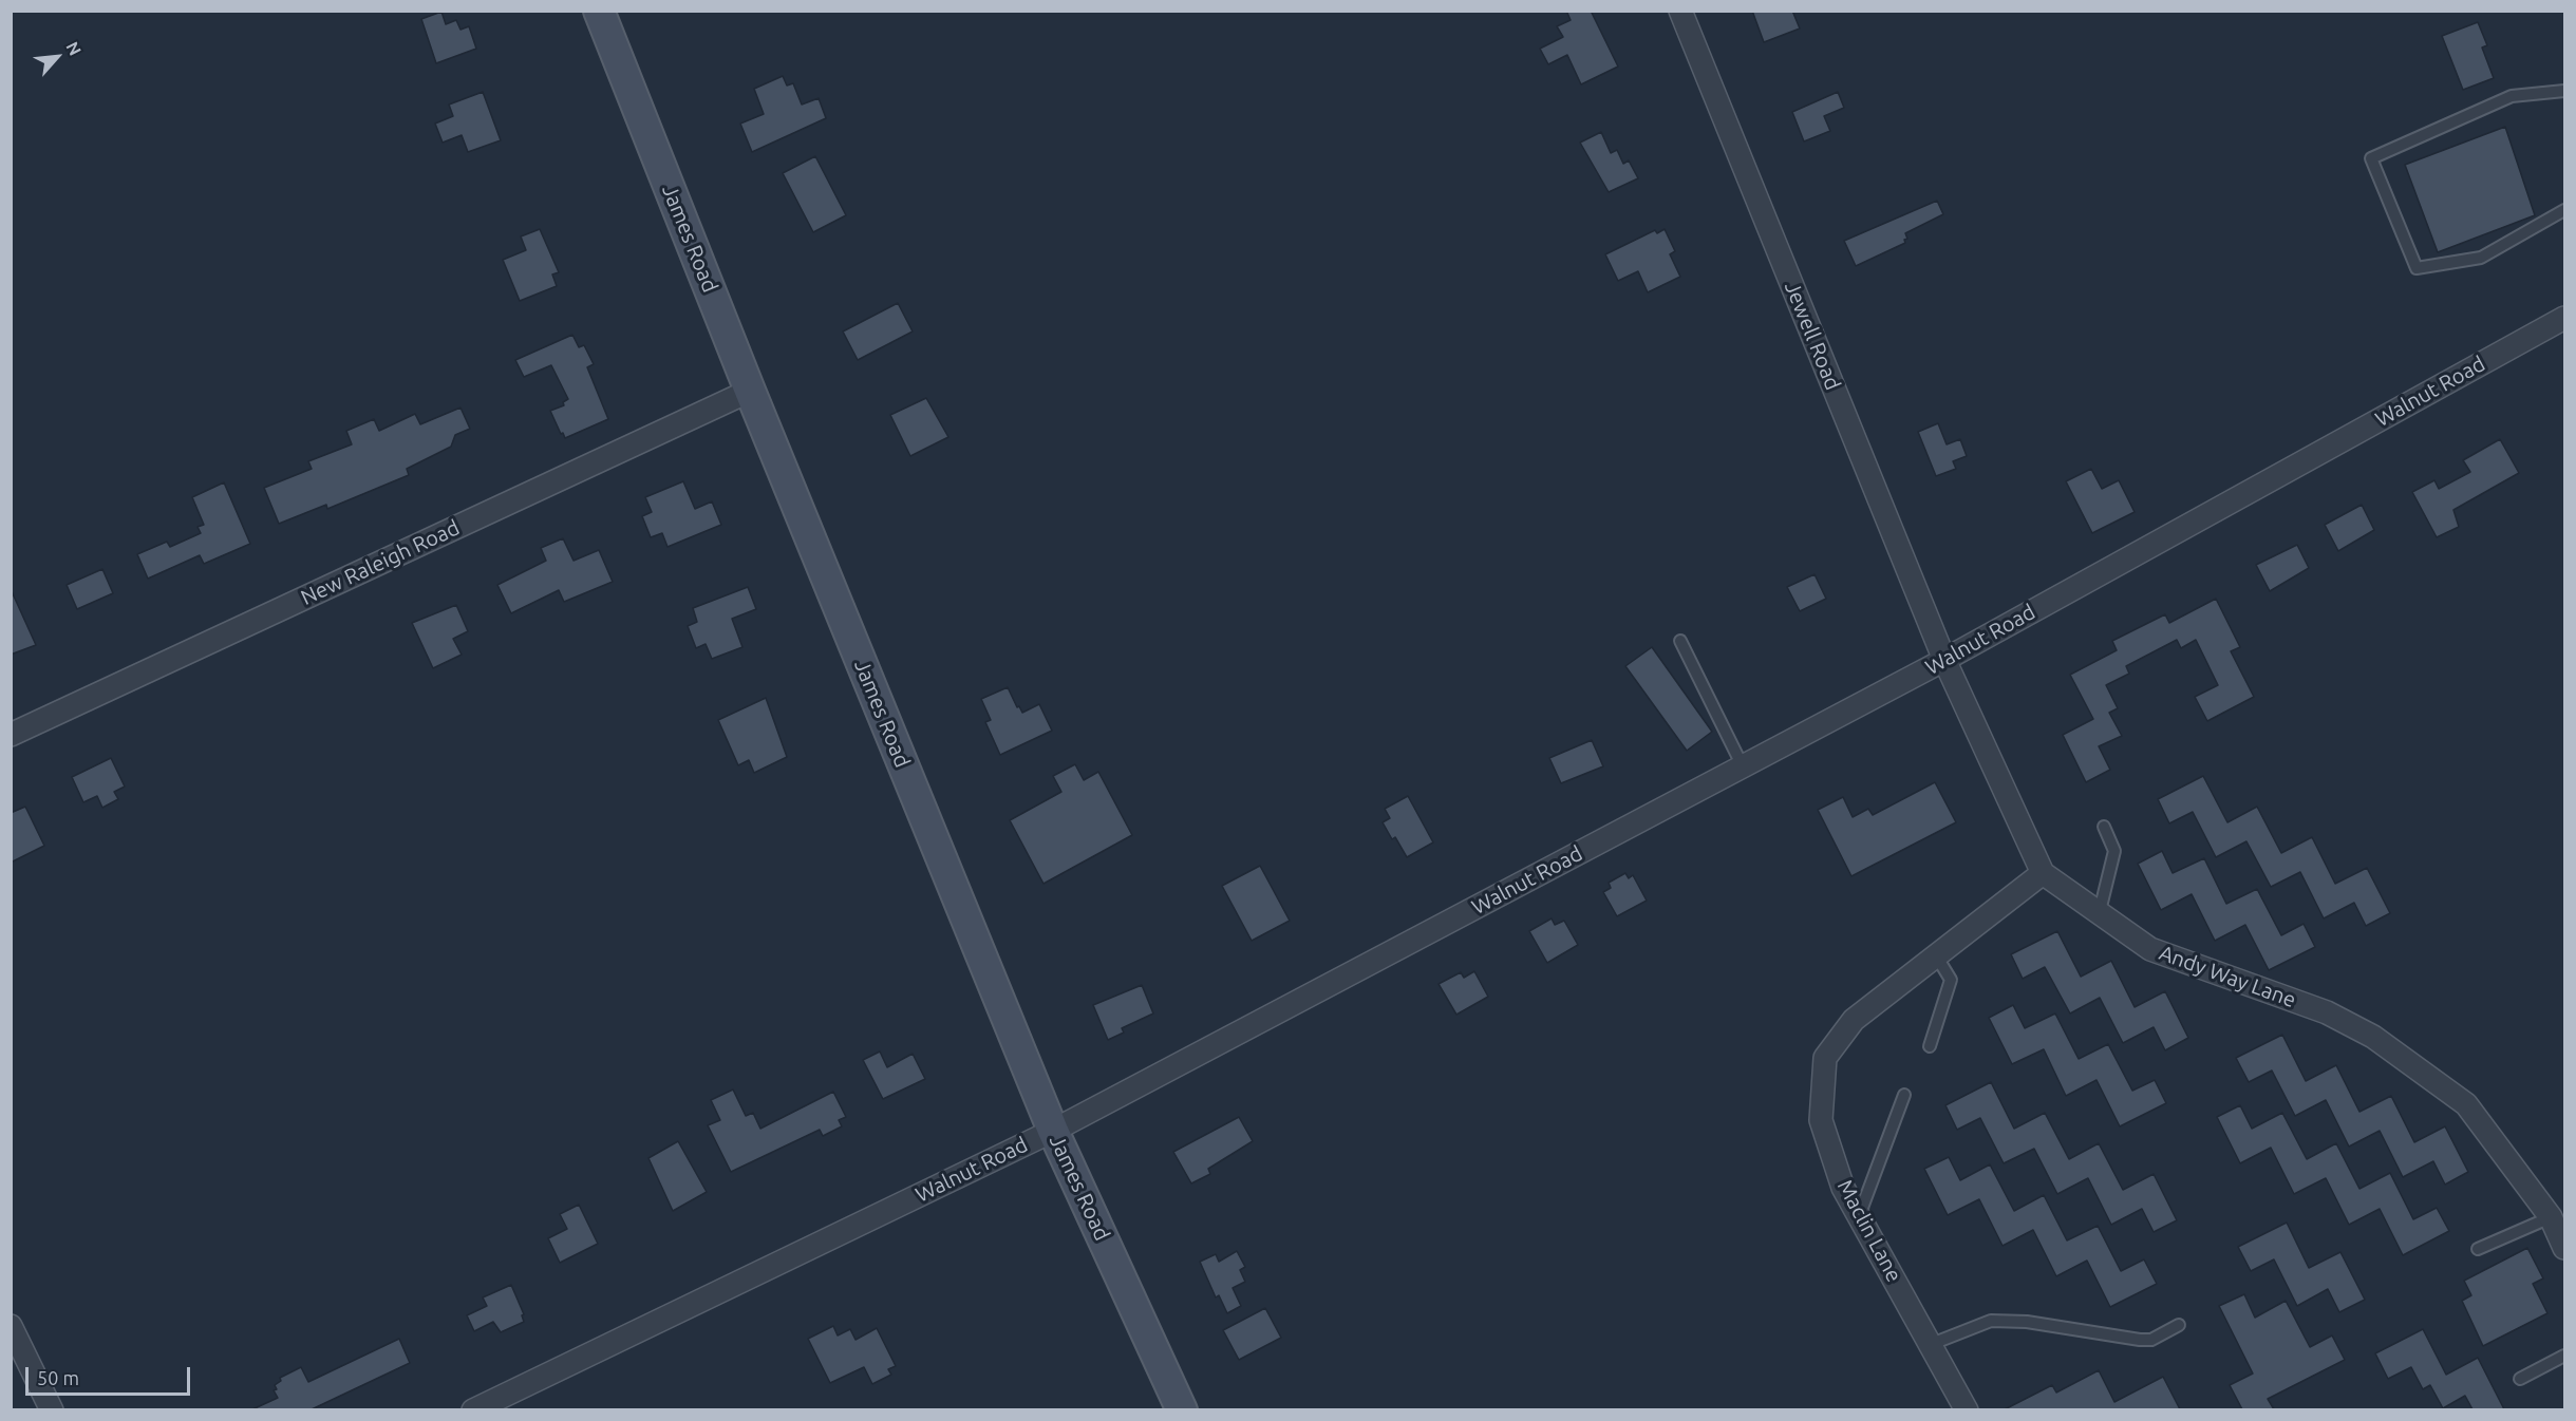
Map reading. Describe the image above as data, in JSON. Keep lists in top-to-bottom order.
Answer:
{
  "streets": {
    "main road": ["James Road"],
    "street": [
      "Jewell Road",
      "Walnut Road",
      "New Raleigh Road",
      "Andy Way Lane",
      "Maclin Lane"
    ]
  },
  "crossings": [
    ["James Road", "Walnut Road"],
    ["James Road", "New Raleigh Road"],
    ["Jewell Road", "Walnut Road"],
    ["Andy Way Lane", "Maclin Lane"]
  ],
  "scale_bar": "50 m",
  "north": "top right"
}
